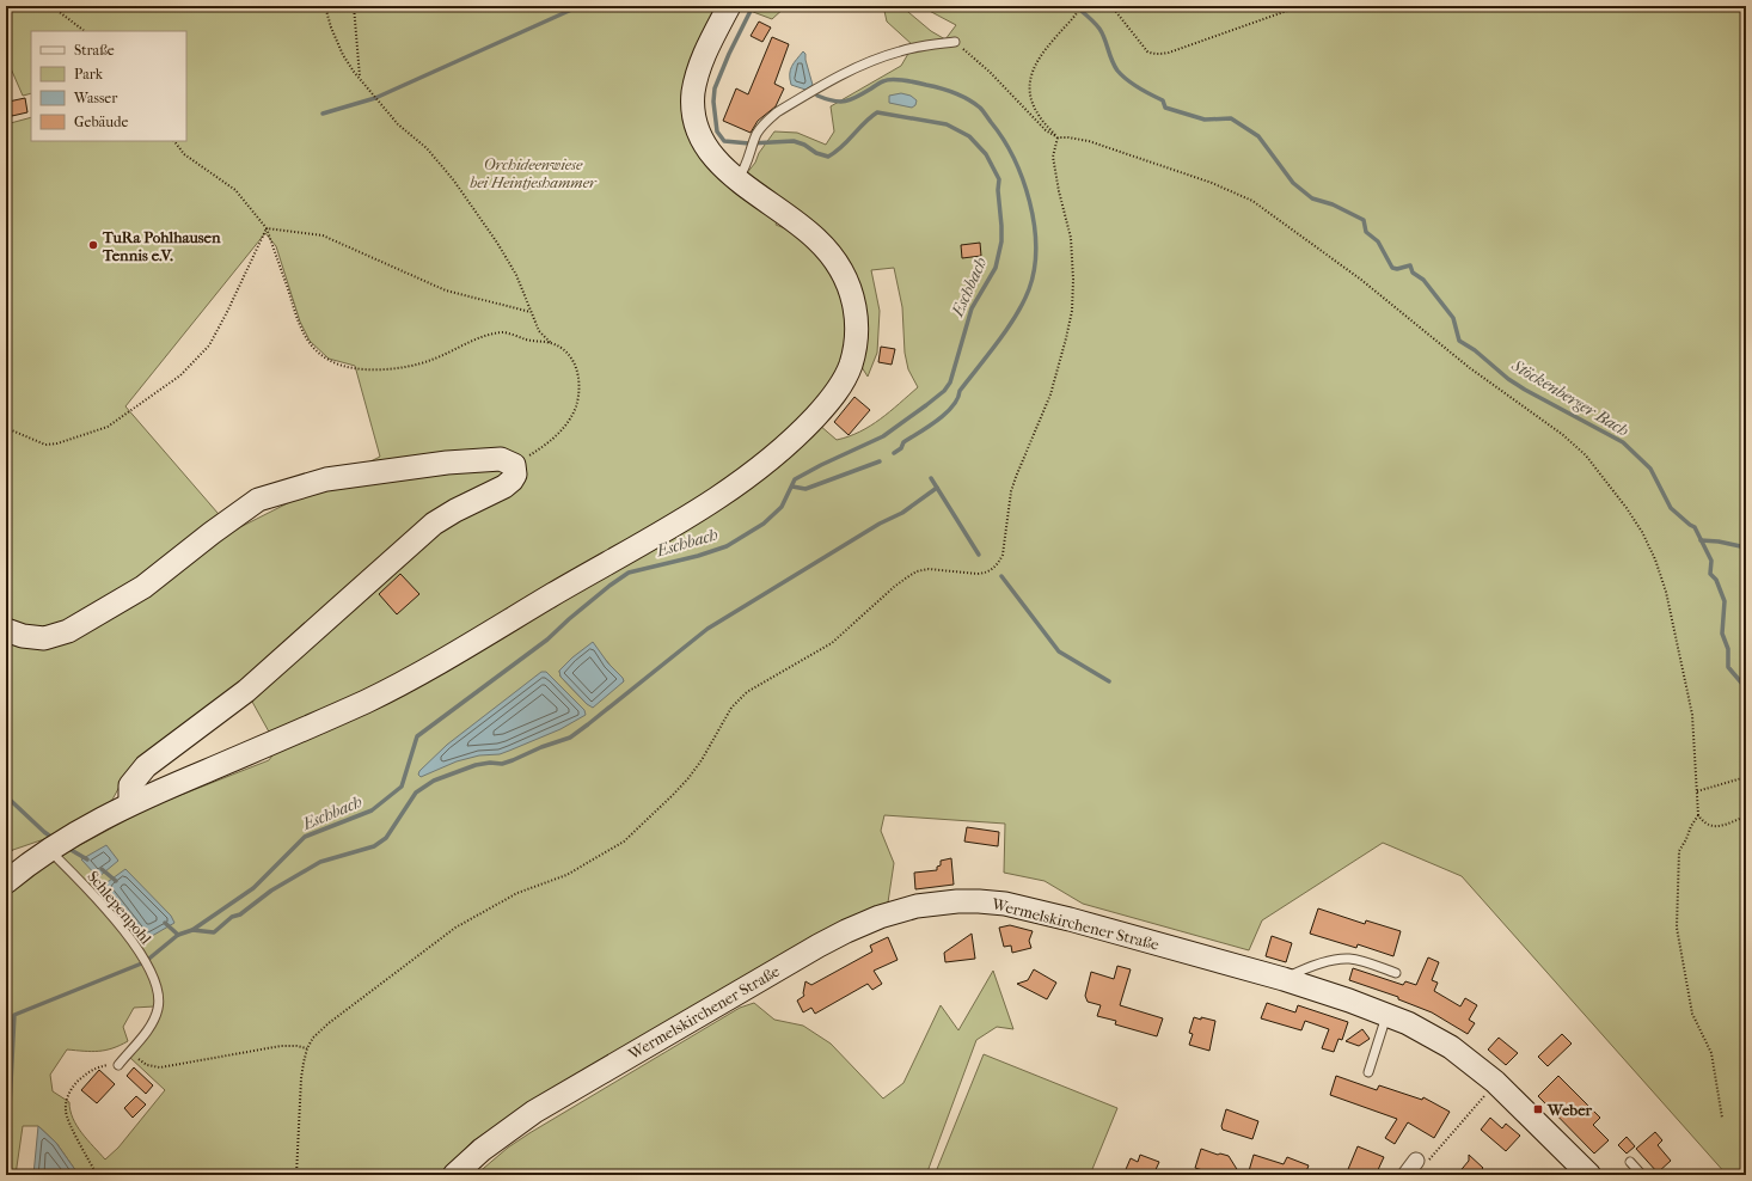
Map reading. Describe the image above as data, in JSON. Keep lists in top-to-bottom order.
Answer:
{
  "streets": {
    "main road": ["Wermelskirchener Straße"],
    "lane": ["Schlepenpohl"]
  },
  "water": ["Eschbach", "Stöckenberger Bach"],
  "parks": ["Orchideenwiese bei Heintjeshammer"],
  "places": {
    "other": ["TuRa Pohlhausen Tennis e.V."],
    "transit": ["Weber"]
  },
  "legend": [
    "Straße",
    "Park",
    "Wasser",
    "Gebäude"
  ]
}
